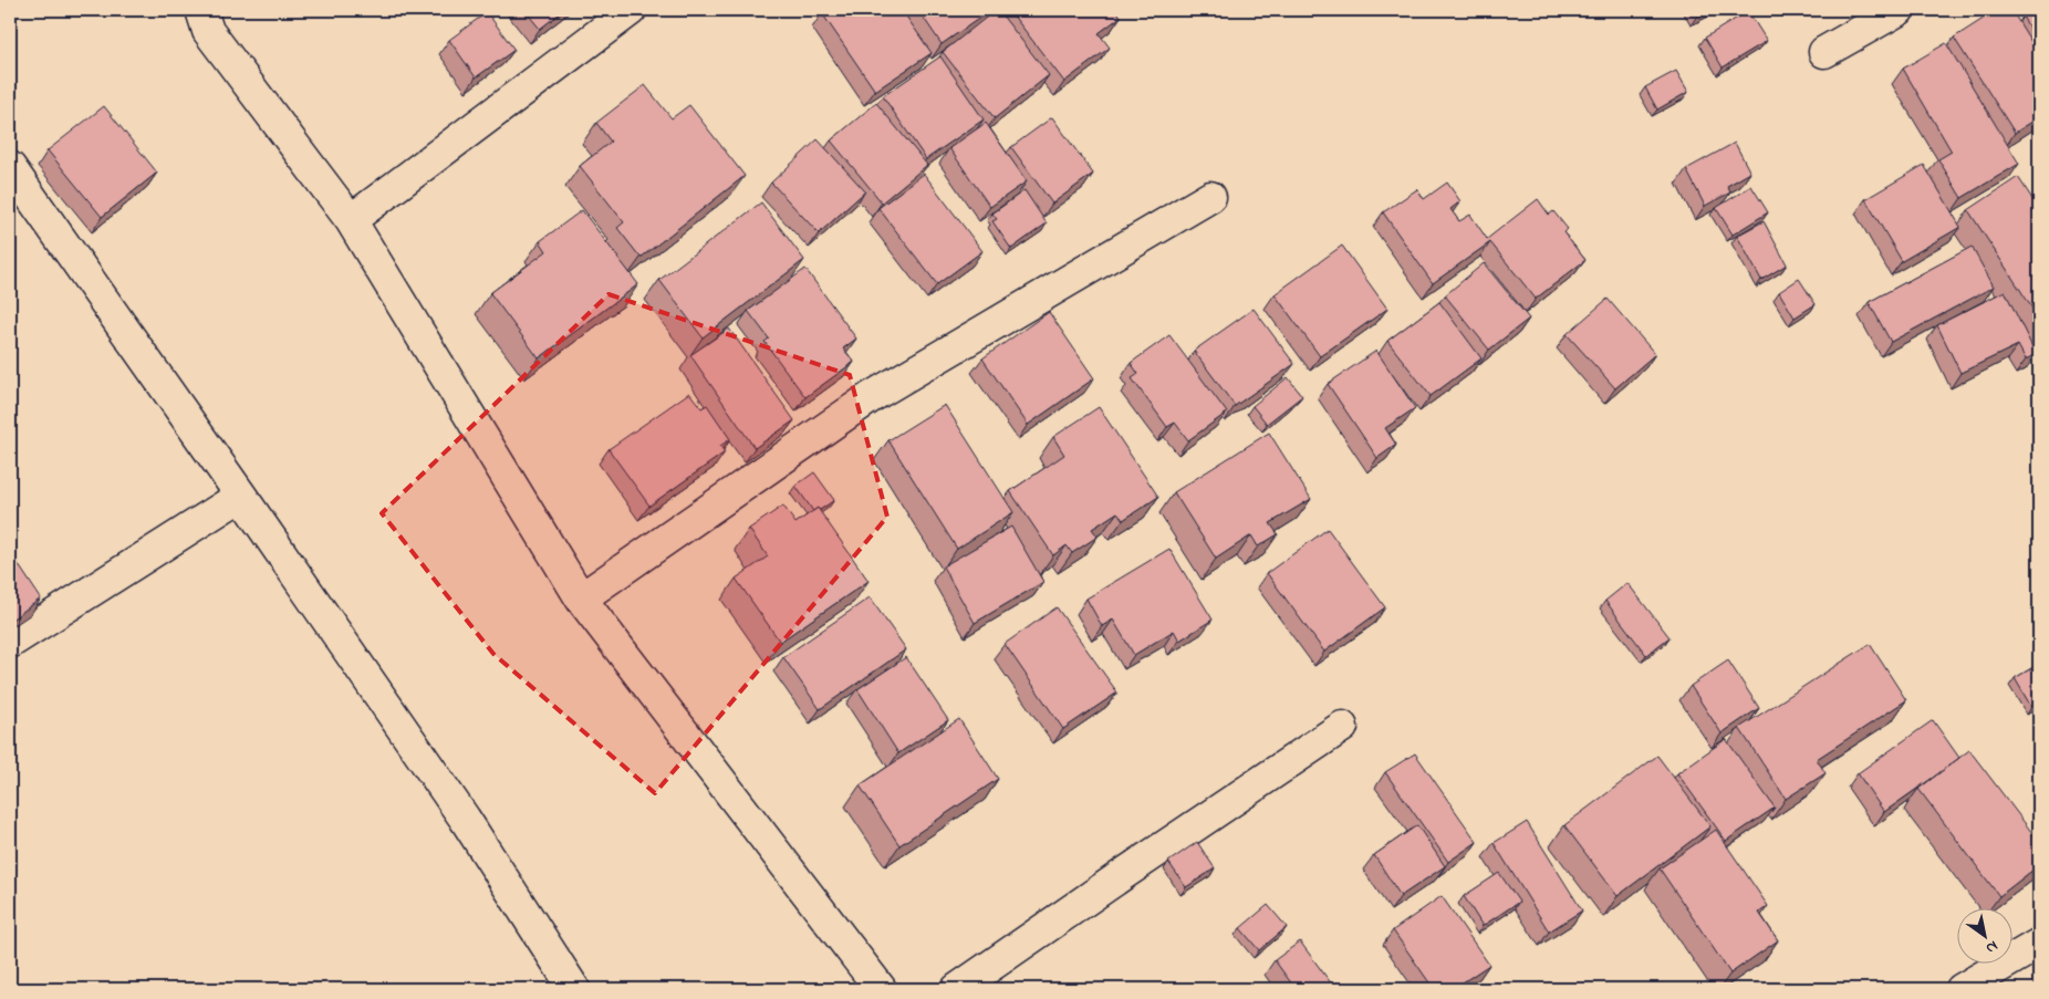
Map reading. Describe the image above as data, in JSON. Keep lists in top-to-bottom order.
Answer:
{
  "north": "bottom right"
}
